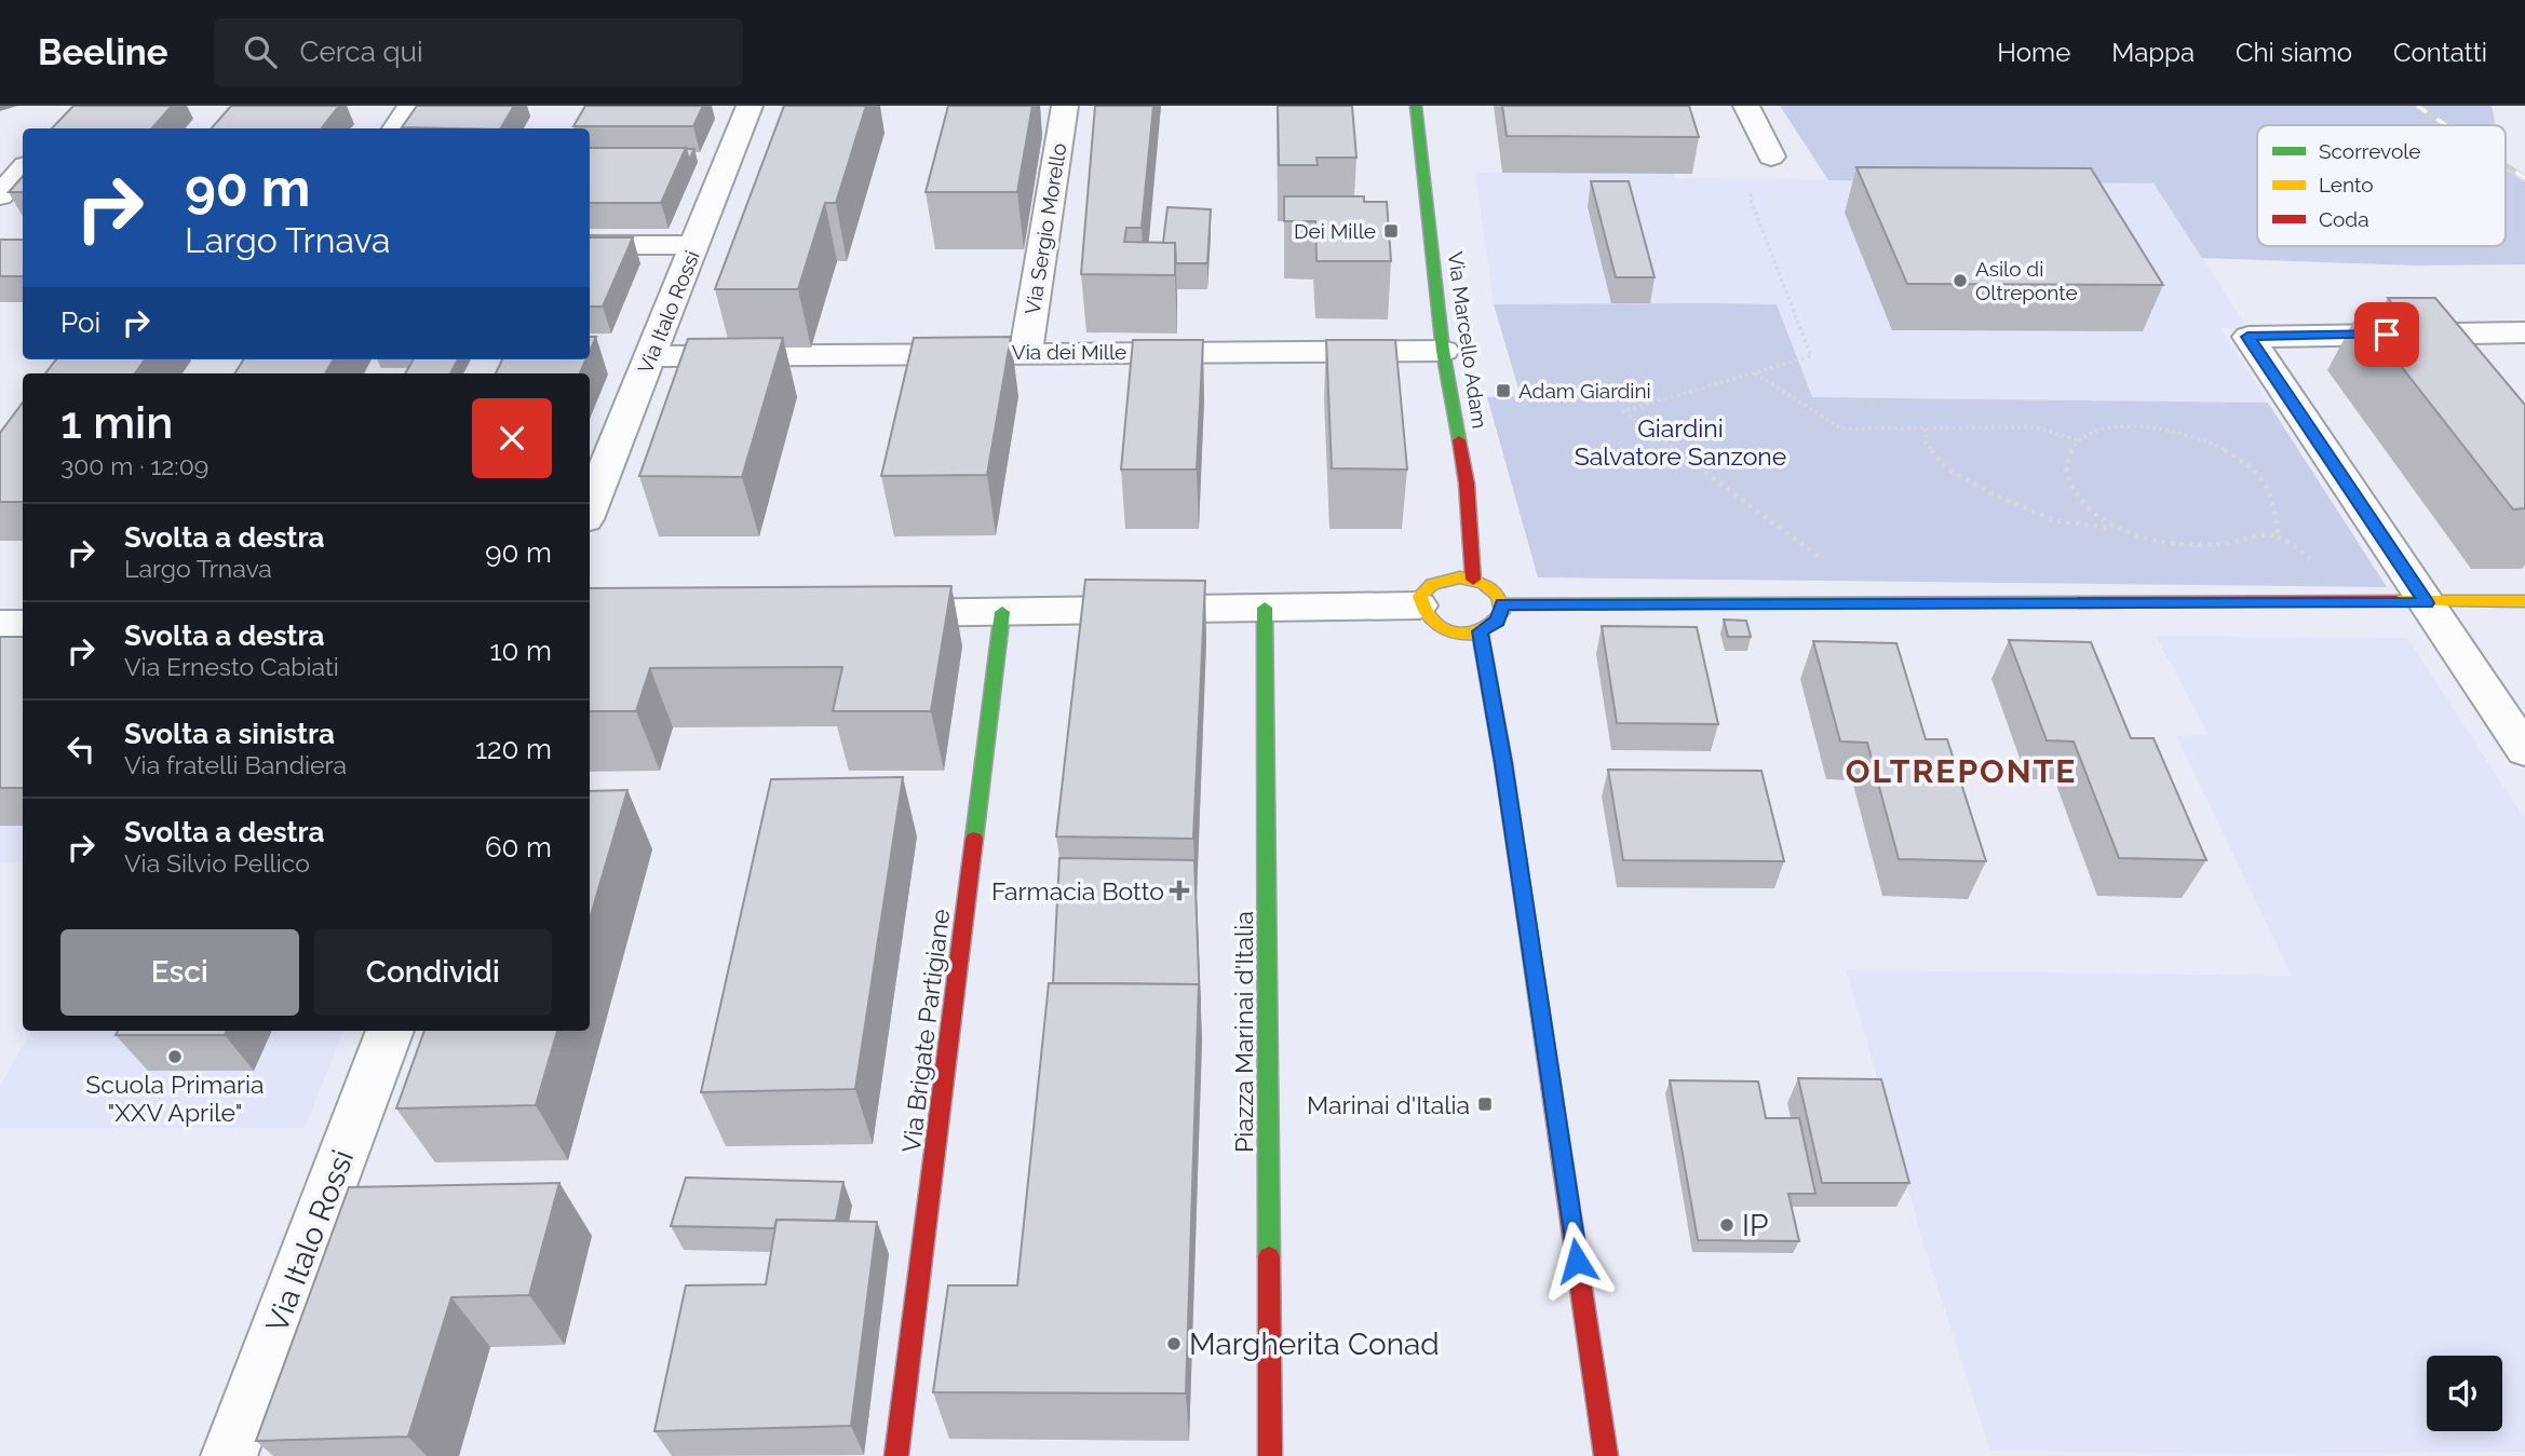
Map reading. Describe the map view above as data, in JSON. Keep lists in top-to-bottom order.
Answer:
{
  "streets": {
    "street": [
      "Via Sergio Morello",
      "Via Italo Rossi",
      "Via Marcello Adam",
      "Via dei Mille",
      "Via Brigate Partigiane",
      "Piazza Marinai d'Italia"
    ]
  },
  "crossings": [
    ["Via Sergio Morello", "Via dei Mille"],
    ["Via Italo Rossi", "Via dei Mille"],
    ["Via Marcello Adam", "Via dei Mille"]
  ],
  "districts": ["OLTREPONTE"],
  "parks": ["Giardini Salvatore Sanzone"],
  "places": {
    "transit": ["Dei Mille", "Adam Giardini", "Marinai d'Italia"],
    "other": [
      "Asilo di Oltreponte",
      "Scuola Primaria \"XXV Aprile\"",
      "IP",
      "Margherita Conad"
    ],
    "health": ["Farmacia Botto"]
  },
  "legend": ["Scorrevole", "Lento", "Coda"],
  "page": {
    "header": "Beeline",
    "search": "Cerca qui",
    "nav": [
      "Home",
      "Mappa",
      "Chi siamo",
      "Contatti"
    ],
    "turn": ["90 m", "Largo Trnava"],
    "then": "Poi",
    "heading": ["1 min", "300 m · 12:09"],
    "list": [
      {
        "name": "Svolta a destra",
        "note": "Largo Trnava",
        "value": "90 m"
      },
      {
        "name": "Svolta a destra",
        "note": "Via Ernesto Cabiati",
        "value": "10 m"
      },
      {
        "name": "Svolta a sinistra",
        "note": "Via fratelli Bandiera",
        "value": "120 m"
      },
      {
        "name": "Svolta a destra",
        "note": "Via Silvio Pellico",
        "value": "60 m"
      }
    ],
    "buttons": ["Esci", "Condividi"]
  }
}
